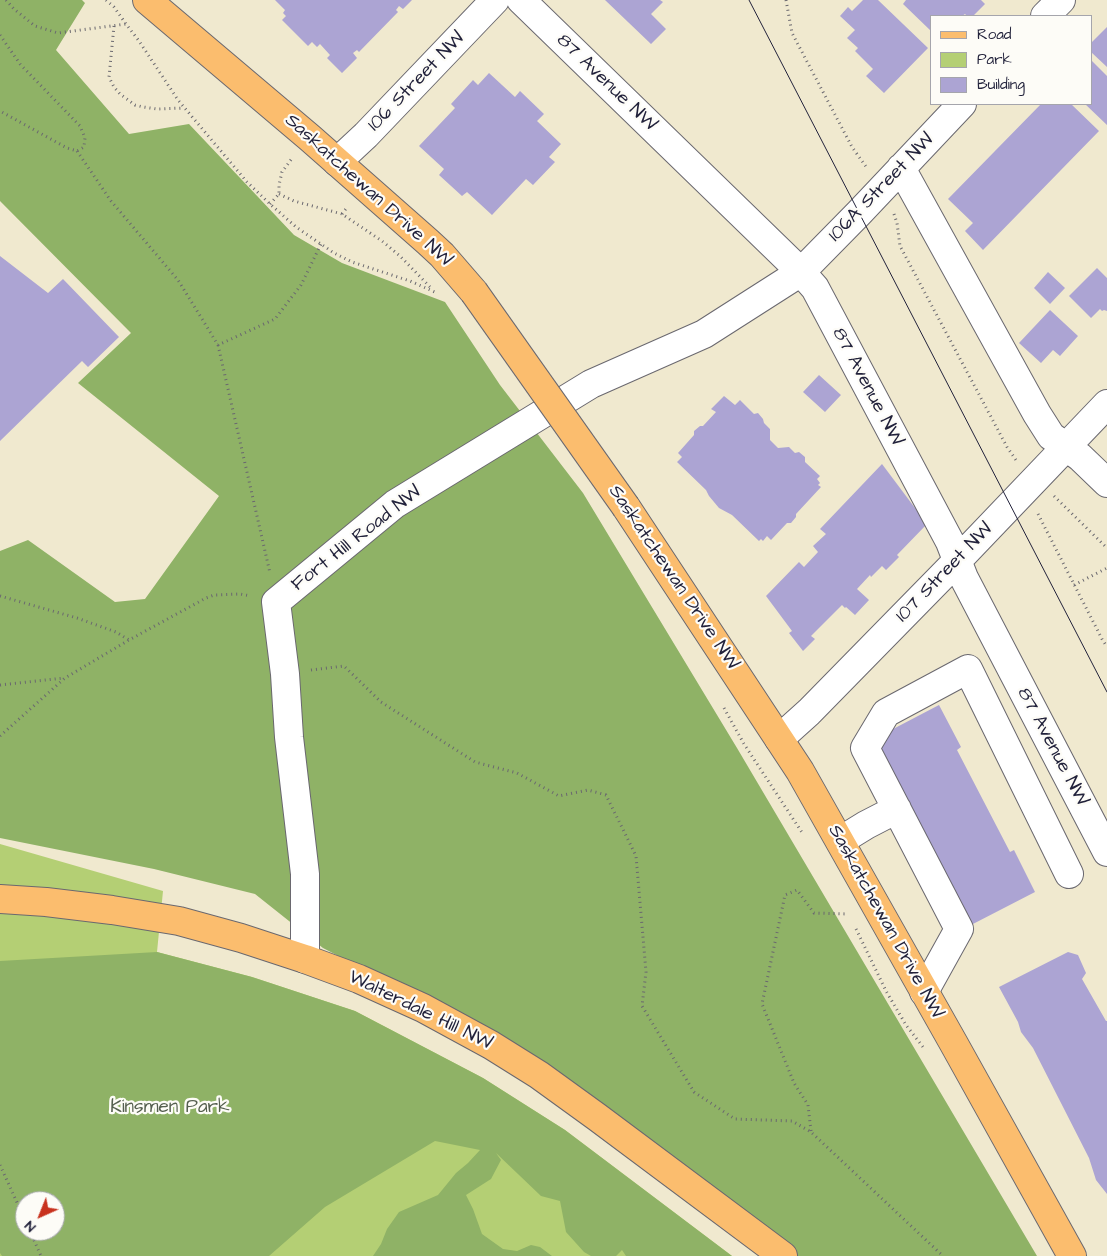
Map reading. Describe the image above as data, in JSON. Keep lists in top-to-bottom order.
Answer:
{
  "streets": {
    "main road": ["Saskatchewan Drive NW", "Walterdale Hill NW"],
    "street": [
      "106 Street NW",
      "87 Avenue NW",
      "106A Street NW",
      "Fort Hill Road NW",
      "107 Street NW"
    ]
  },
  "crossings": [
    ["106 Street NW", "Saskatchewan Drive NW"],
    ["87 Avenue NW", "106A Street NW"],
    ["87 Avenue NW", "Fort Hill Road NW"],
    ["87 Avenue NW", "107 Street NW"],
    ["106A Street NW", "Fort Hill Road NW"],
    ["Saskatchewan Drive NW", "107 Street NW"],
    ["Fort Hill Road NW", "Walterdale Hill NW"]
  ],
  "parks": ["Kinsmen Park"],
  "legend": ["Road", "Park", "Building"],
  "north": "bottom left"
}
